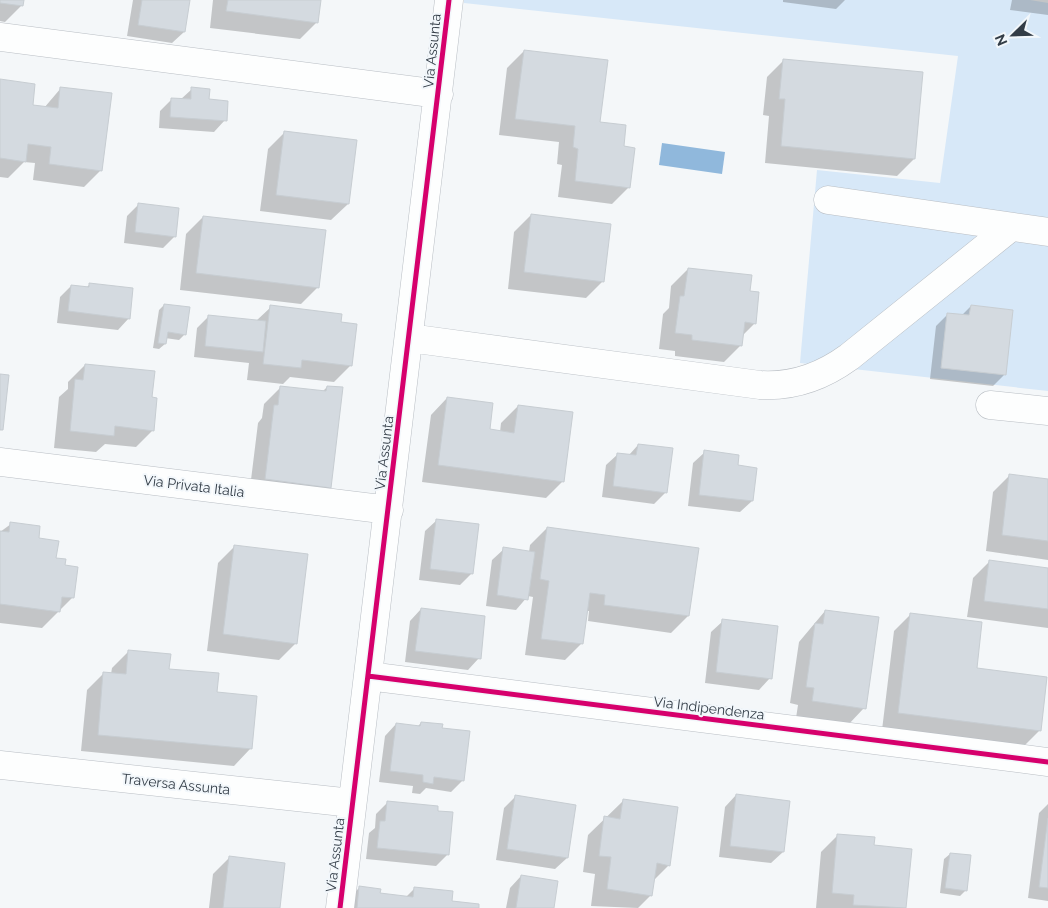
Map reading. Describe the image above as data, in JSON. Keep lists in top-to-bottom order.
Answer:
{
  "streets": {
    "street": [
      "Via Assunta",
      "Via Privata Italia",
      "Via Indipendenza",
      "Traversa Assunta"
    ]
  },
  "crossings": [
    ["Via Assunta", "Via Privata Italia"],
    ["Via Assunta", "Via Indipendenza"],
    ["Via Assunta", "Traversa Assunta"]
  ],
  "north": "bottom left"
}
